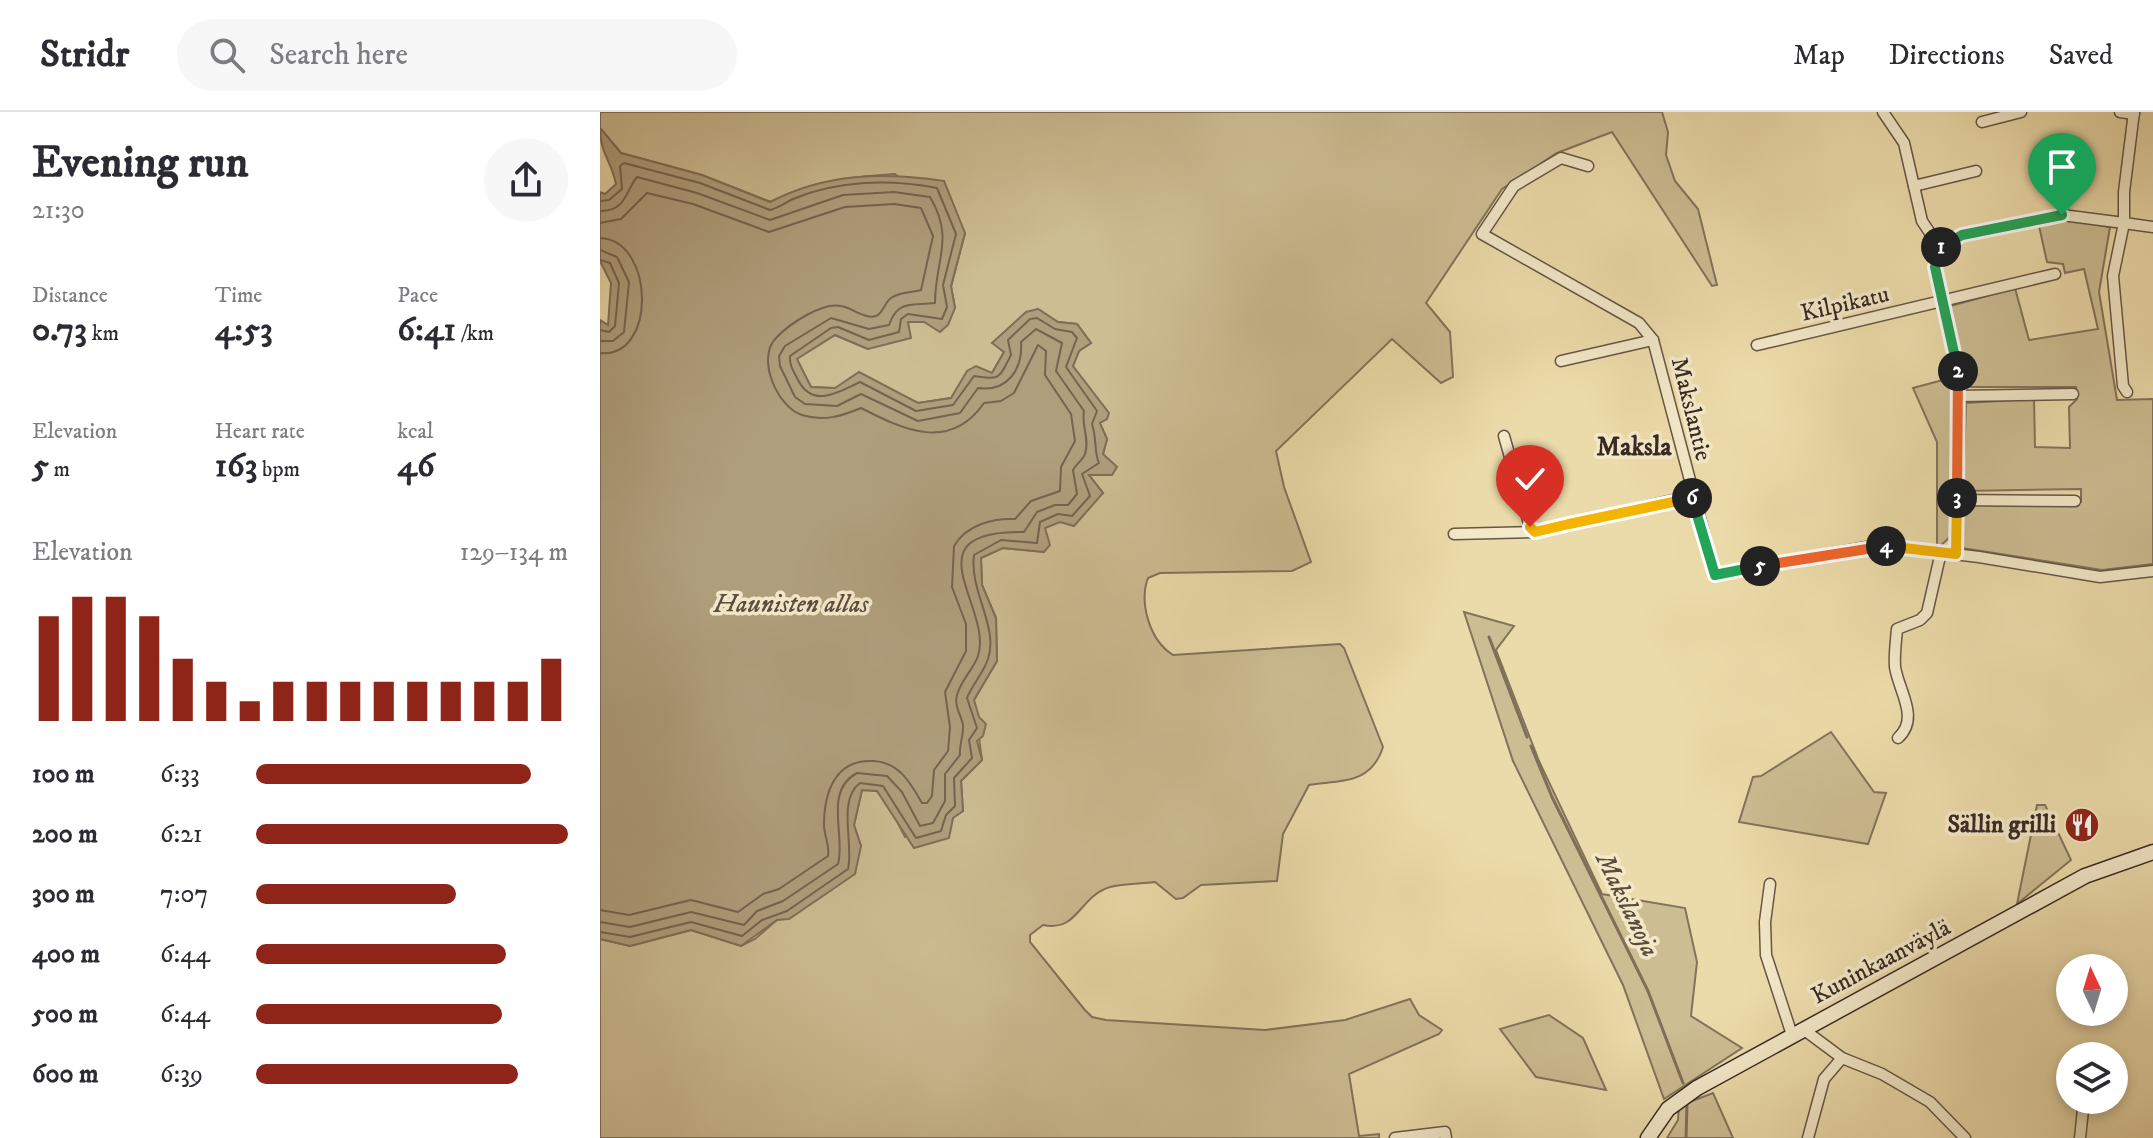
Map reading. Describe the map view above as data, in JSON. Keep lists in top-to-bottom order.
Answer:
{
  "streets": {
    "street": ["Kilpikatu", "Makslantie", "Kuninkaanväylä"]
  },
  "districts": ["Maksla"],
  "water": ["Haunisten allas", "Makslanoja"],
  "places": {
    "restaurant": ["Sällin grilli"]
  },
  "north": "top",
  "page": {
    "header": "Stridr",
    "search": "Search here",
    "nav": ["Map", "Directions", "Saved"],
    "heading": ["Evening run", "21:30"],
    "pins": [
      "1",
      "2",
      "3",
      "6",
      "4",
      "5"
    ],
    "stats": [
      ["Distance", "0.73 km"],
      ["Time", "4:53"],
      ["Pace", "6:41 /km"],
      ["Elevation", "5 m"],
      ["Heart rate", "163 bpm"],
      ["kcal", "46"]
    ],
    "chart": ["Elevation", "129–134 m"],
    "list": [
      {
        "name": "100 m",
        "note": "6:33"
      },
      {
        "name": "200 m",
        "note": "6:21"
      },
      {
        "name": "300 m",
        "note": "7:07"
      },
      {
        "name": "400 m",
        "note": "6:44"
      },
      {
        "name": "500 m",
        "note": "6:44"
      },
      {
        "name": "600 m",
        "note": "6:39"
      }
    ]
  }
}
